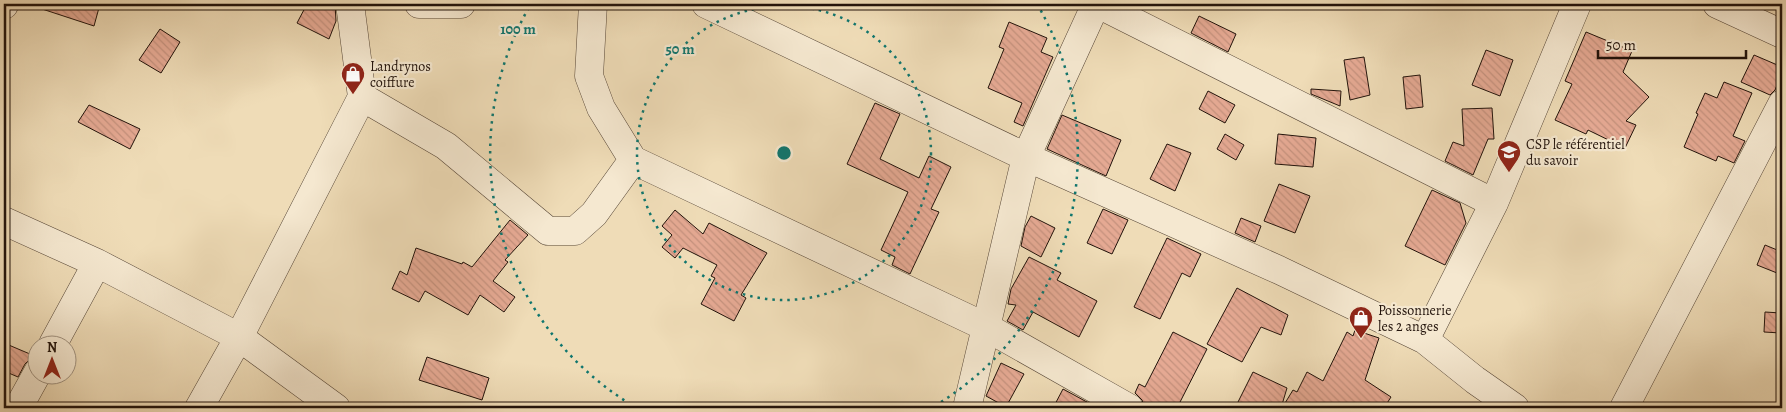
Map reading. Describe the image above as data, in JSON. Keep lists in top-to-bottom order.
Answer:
{
  "places": {
    "shop": ["Landrynos coiffure", "Poissonnerie les 2 anges"],
    "school or university": ["CSP le référentiel du savoir"]
  },
  "scale_bar": "50 m",
  "north": "top",
  "rings": ["100 m", "50 m"]
}
